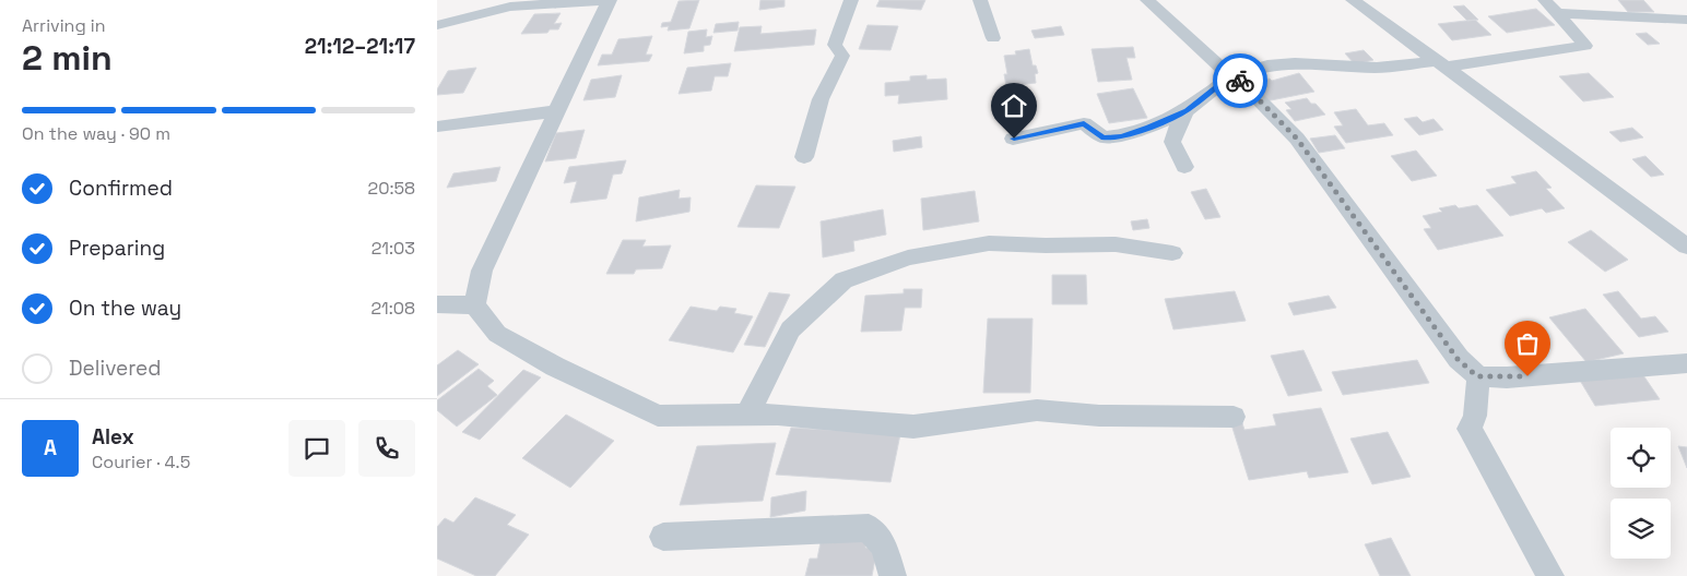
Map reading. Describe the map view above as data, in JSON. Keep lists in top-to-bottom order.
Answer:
{
  "page": {
    "heading": ["2 min", "Arriving in", "21:12–21:17"],
    "panel": ["Alex", "Courier · 4.5"],
    "bar": "On the way · 90 m",
    "list": [
      ["Confirmed", "20:58"],
      ["Preparing", "21:03"],
      ["On the way", "21:08"],
      "Delivered"
    ],
    "round": "A"
  }
}
